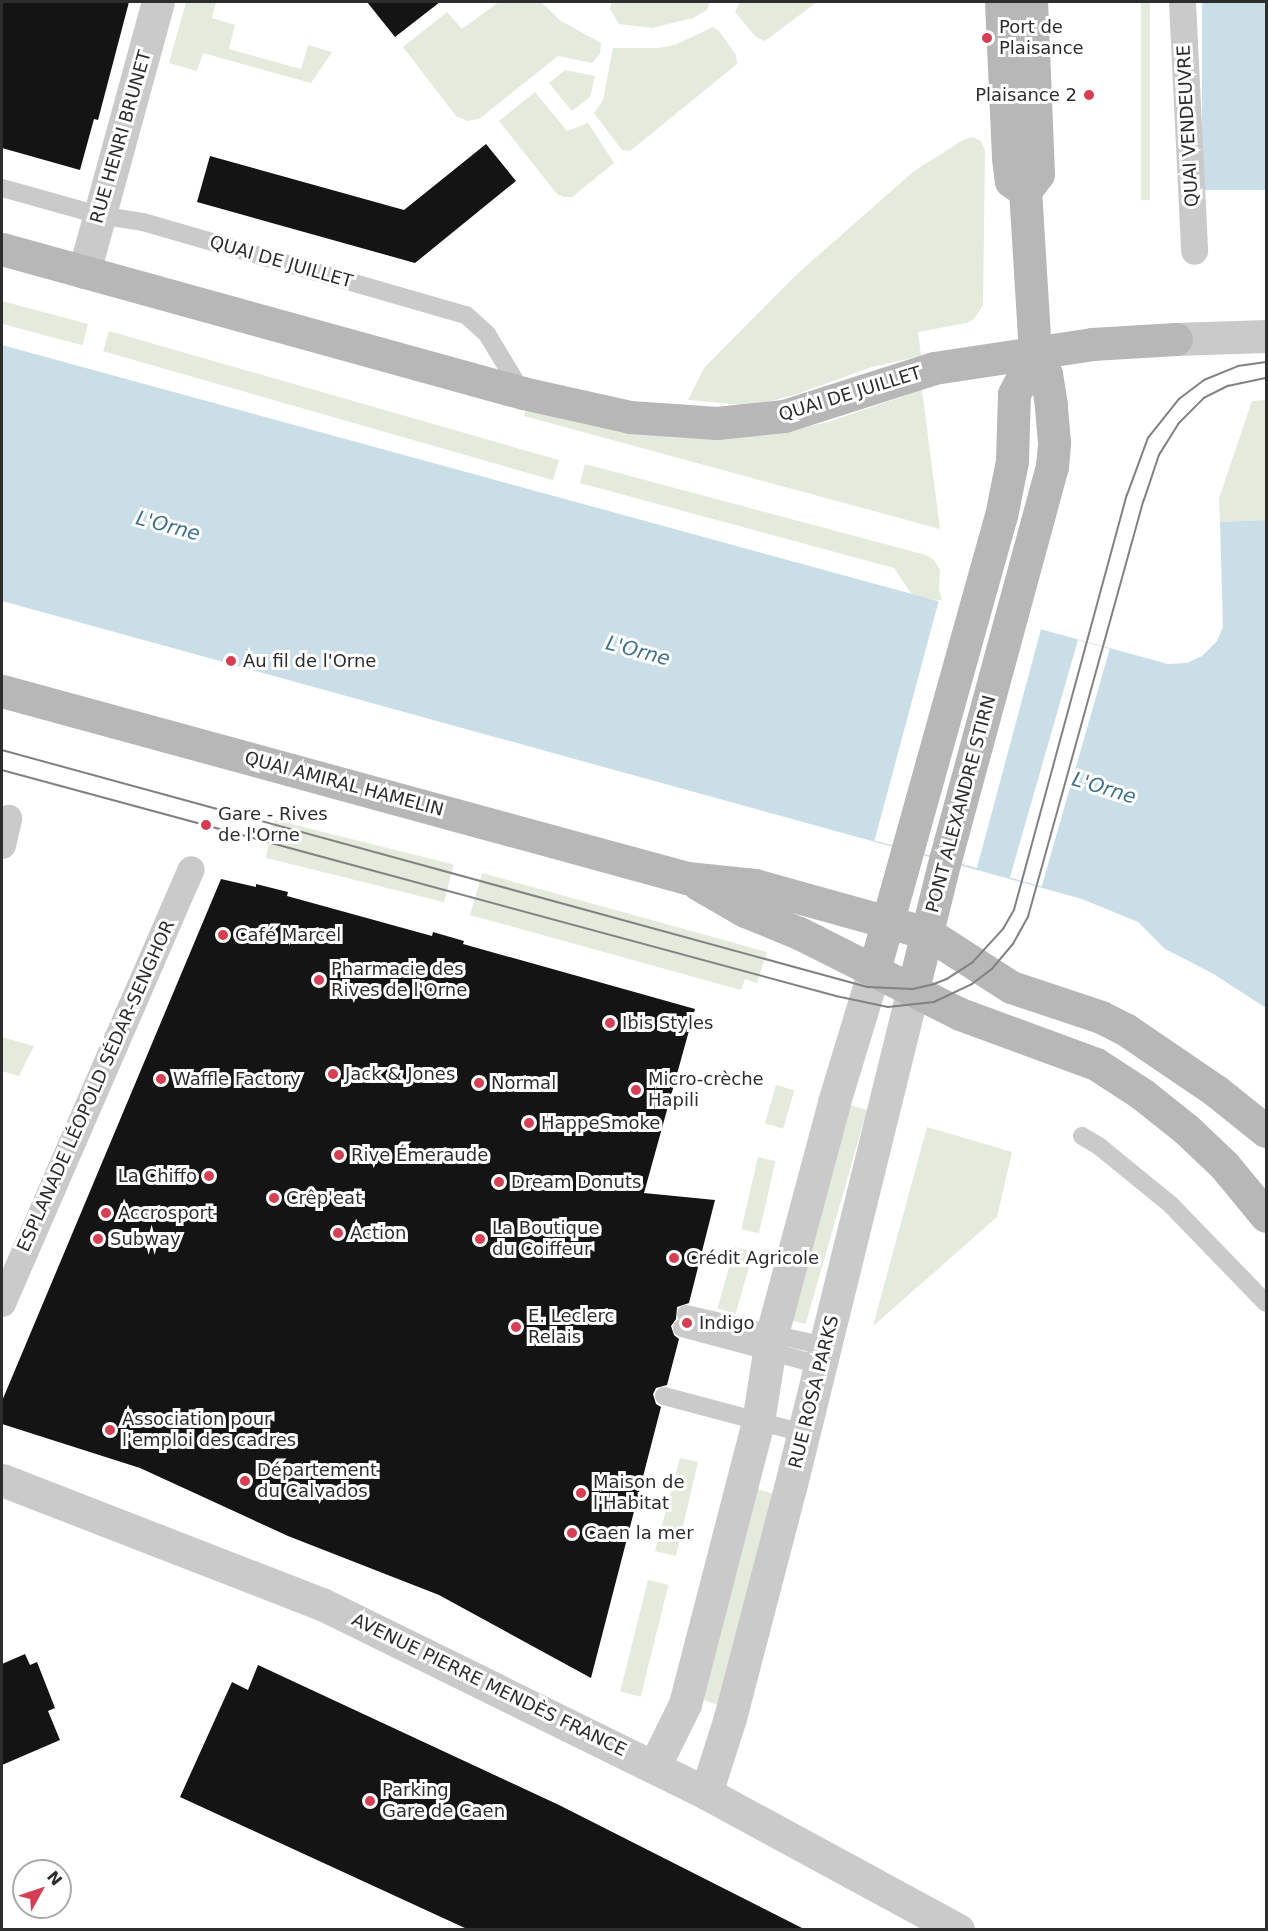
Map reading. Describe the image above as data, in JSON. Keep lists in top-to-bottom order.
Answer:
{
  "streets": {
    "main road": ["QUAI DE JUILLET", "QUAI AMIRAL HAMELIN", "PONT ALEXANDRE STIRN"],
    "street": [
      "QUAI VENDEUVRE",
      "RUE HENRI BRUNET",
      "ESPLANADE LÉOPOLD SÉDAR-SENGHOR",
      "RUE ROSA PARKS",
      "AVENUE PIERRE MENDÈS FRANCE"
    ]
  },
  "crossings": [
    ["RUE HENRI BRUNET", "QUAI DE JUILLET"],
    ["QUAI DE JUILLET", "PONT ALEXANDRE STIRN"],
    ["QUAI AMIRAL HAMELIN", "PONT ALEXANDRE STIRN"],
    ["QUAI AMIRAL HAMELIN", "RUE ROSA PARKS"],
    ["PONT ALEXANDRE STIRN", "RUE ROSA PARKS"],
    ["RUE ROSA PARKS", "AVENUE PIERRE MENDÈS FRANCE"]
  ],
  "water": ["L'Orne"],
  "places": [
    "Port de Plaisance",
    "Plaisance 2",
    "Au fil de l'Orne",
    "Gare - Rives de l'Orne",
    "Café Marcel",
    "Pharmacie des Rives de l'Orne",
    "Ibis Styles",
    "Jack & Jones",
    "Waffle Factory",
    "Normal",
    "Micro-crèche Hapili",
    "HappeSmoke",
    "Rive Émeraude",
    "La Chiffo",
    "Dream Donuts",
    "Crêp'eat",
    "Accrosport",
    "Action",
    "Subway",
    "La Boutique du Coiffeur",
    "Crédit Agricole",
    "Indigo",
    "E. Leclerc Relais",
    "Association pour l'emploi des cadres",
    "Département du Calvados",
    "Maison de l'Habitat",
    "Caen la mer",
    "Parking Gare de Caen"
  ],
  "north": "top right"
}
